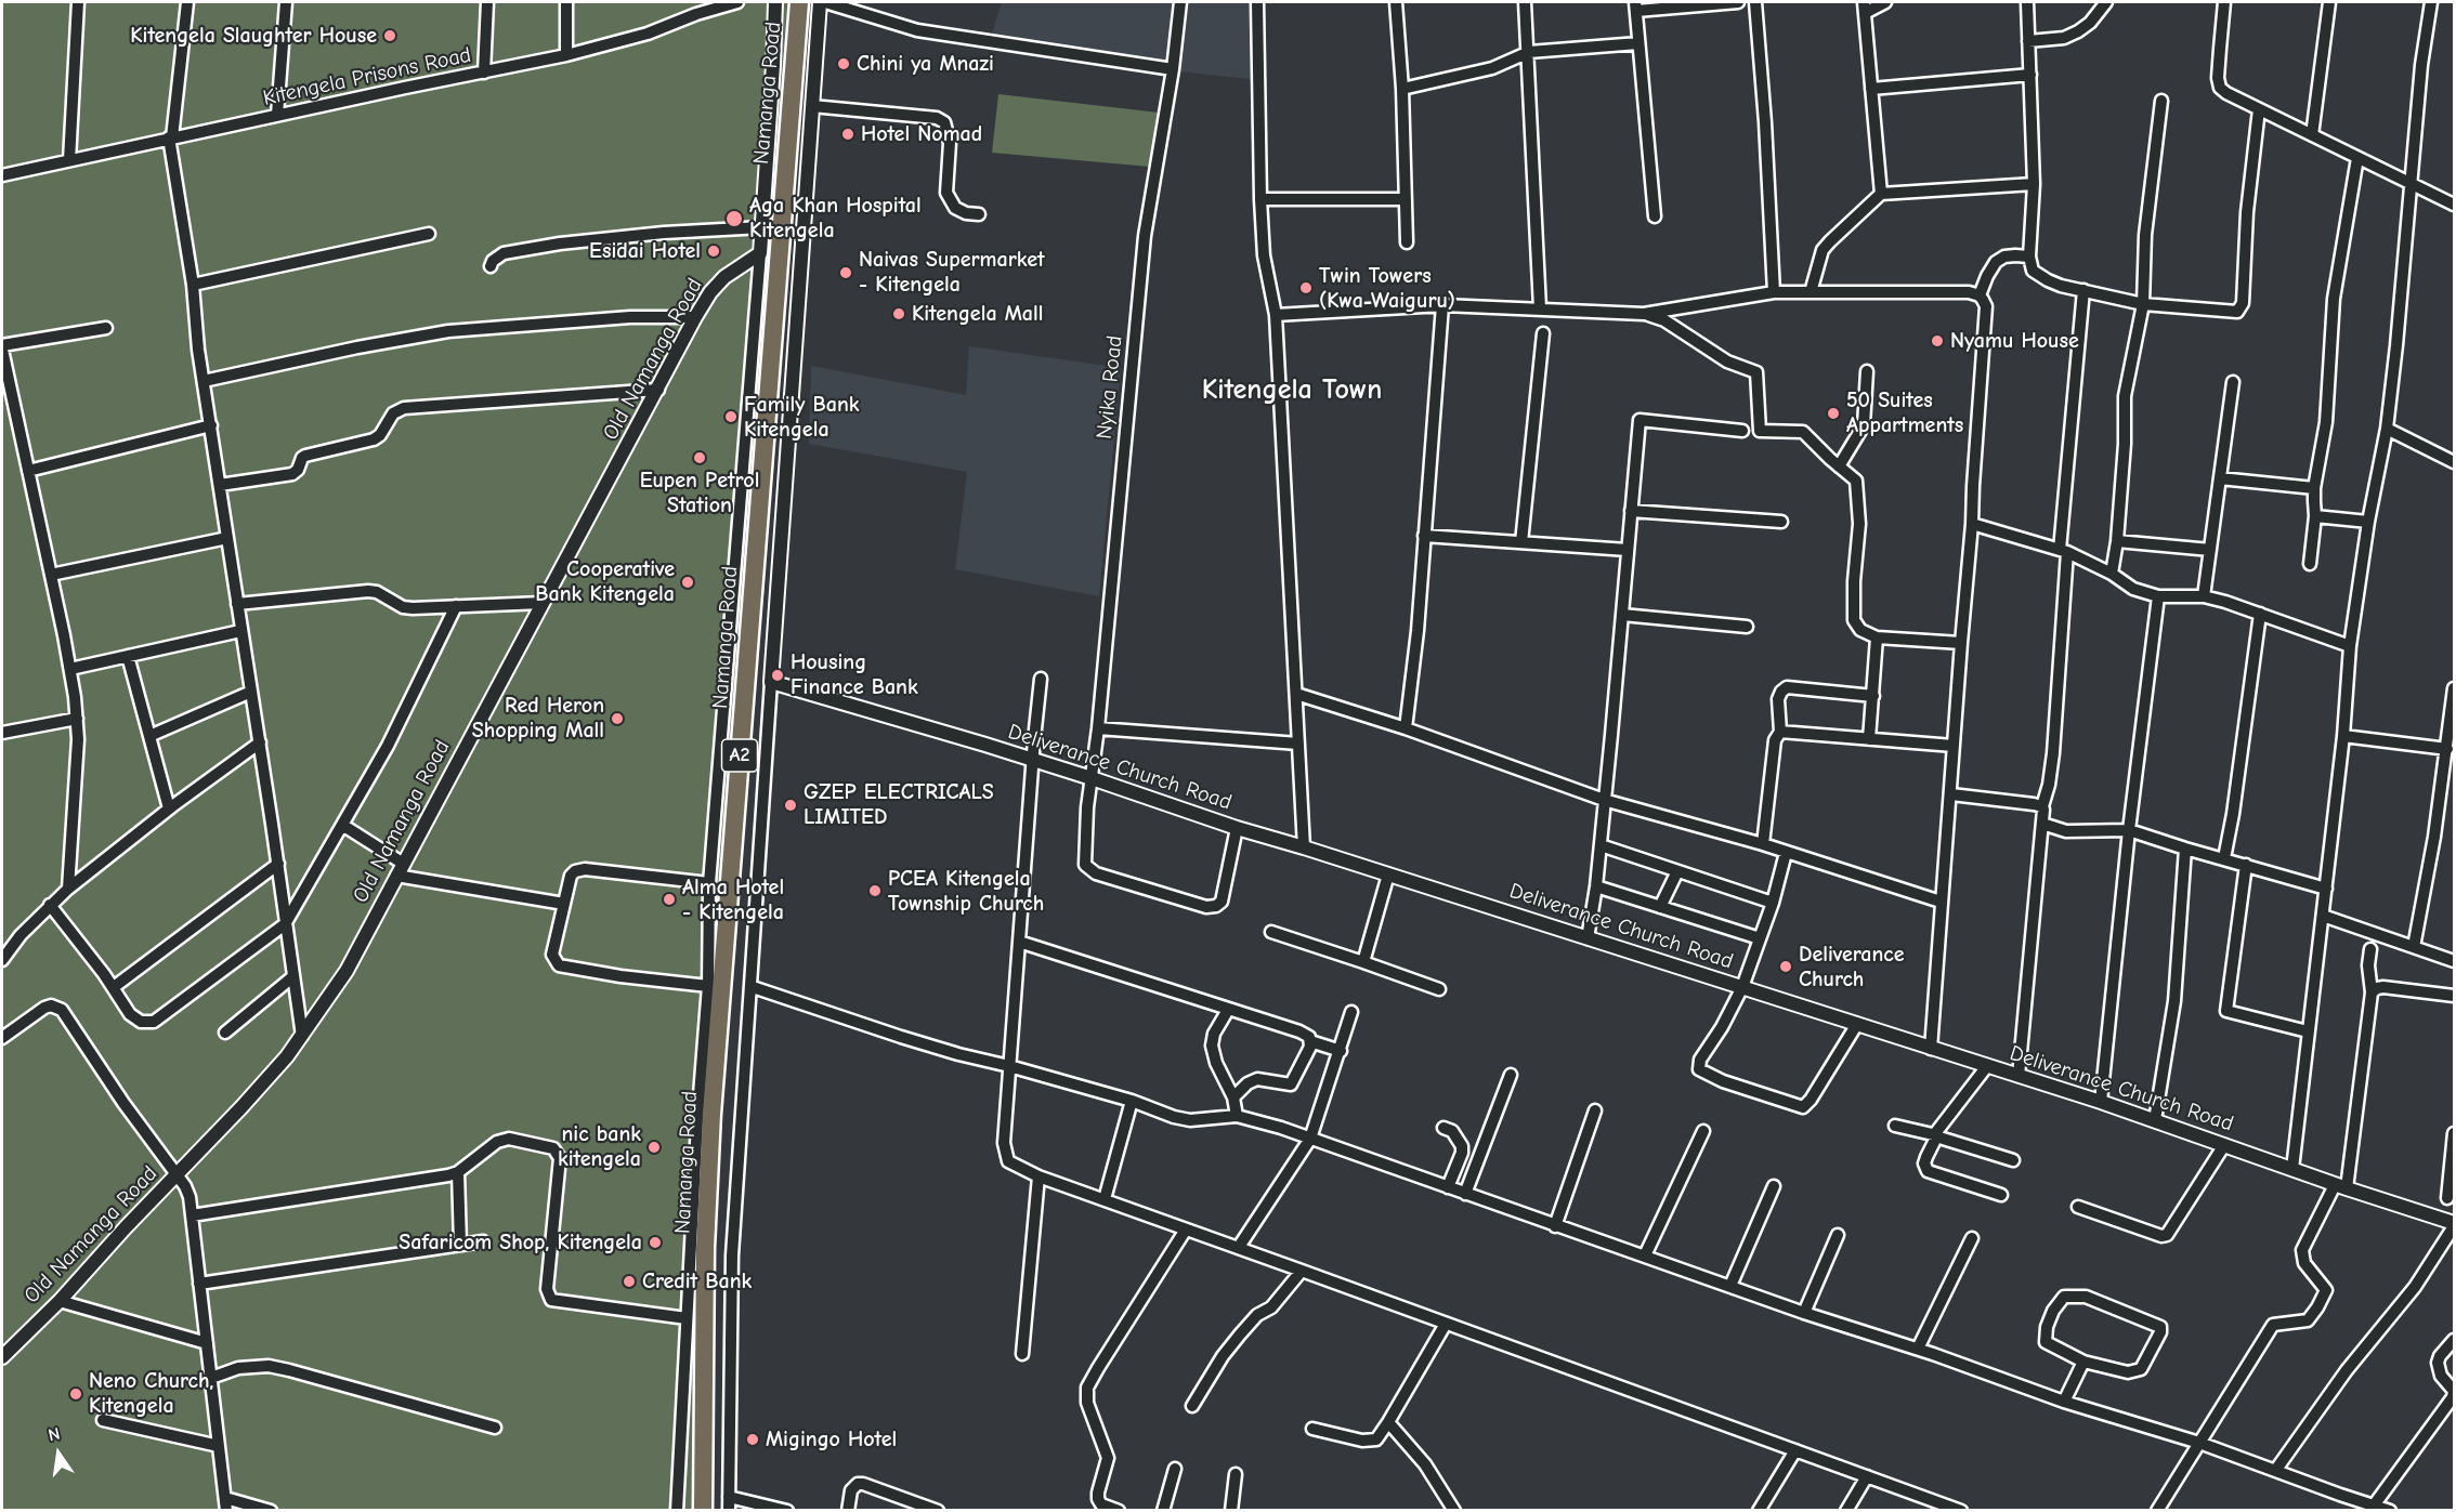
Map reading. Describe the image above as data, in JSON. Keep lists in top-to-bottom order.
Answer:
{
  "streets": {
    "highway": ["Namanga Road", "A2"],
    "street": [
      "Kitengela Prisons Road",
      "Old Namanga Road",
      "Nyika Road",
      "Deliverance Church Road"
    ]
  },
  "crossings": [
    ["Nyika Road", "Deliverance Church Road"]
  ],
  "districts": ["Kitengela Town"],
  "places": [
    "Kitengela Slaughter House",
    "Chini ya Mnazi",
    "Hotel Nomad",
    "Aga Khan Hospital Kitengela",
    "Esidai Hotel",
    "Naivas Supermarket - Kitengela",
    "Twin Towers (Kwa Waiguru)",
    "Kitengela Mall",
    "Nyamu House",
    "50 Suites Appartments",
    "Family Bank Kitengela",
    "Eupen Petrol Station",
    "Cooperative Bank Kitengela",
    "Housing Finance Bank",
    "Red Heron Shopping Mall",
    "GZEP ELECTRICALS LIMITED",
    "PCEA Kitengela Township Church",
    "Alma Hotel - Kitengela",
    "Deliverance Church",
    "nic bank kitengela",
    "Safaricom Shop, Kitengela",
    "Credit Bank",
    "Neno Church, Kitengela",
    "Migingo Hotel"
  ],
  "north": "top"
}
